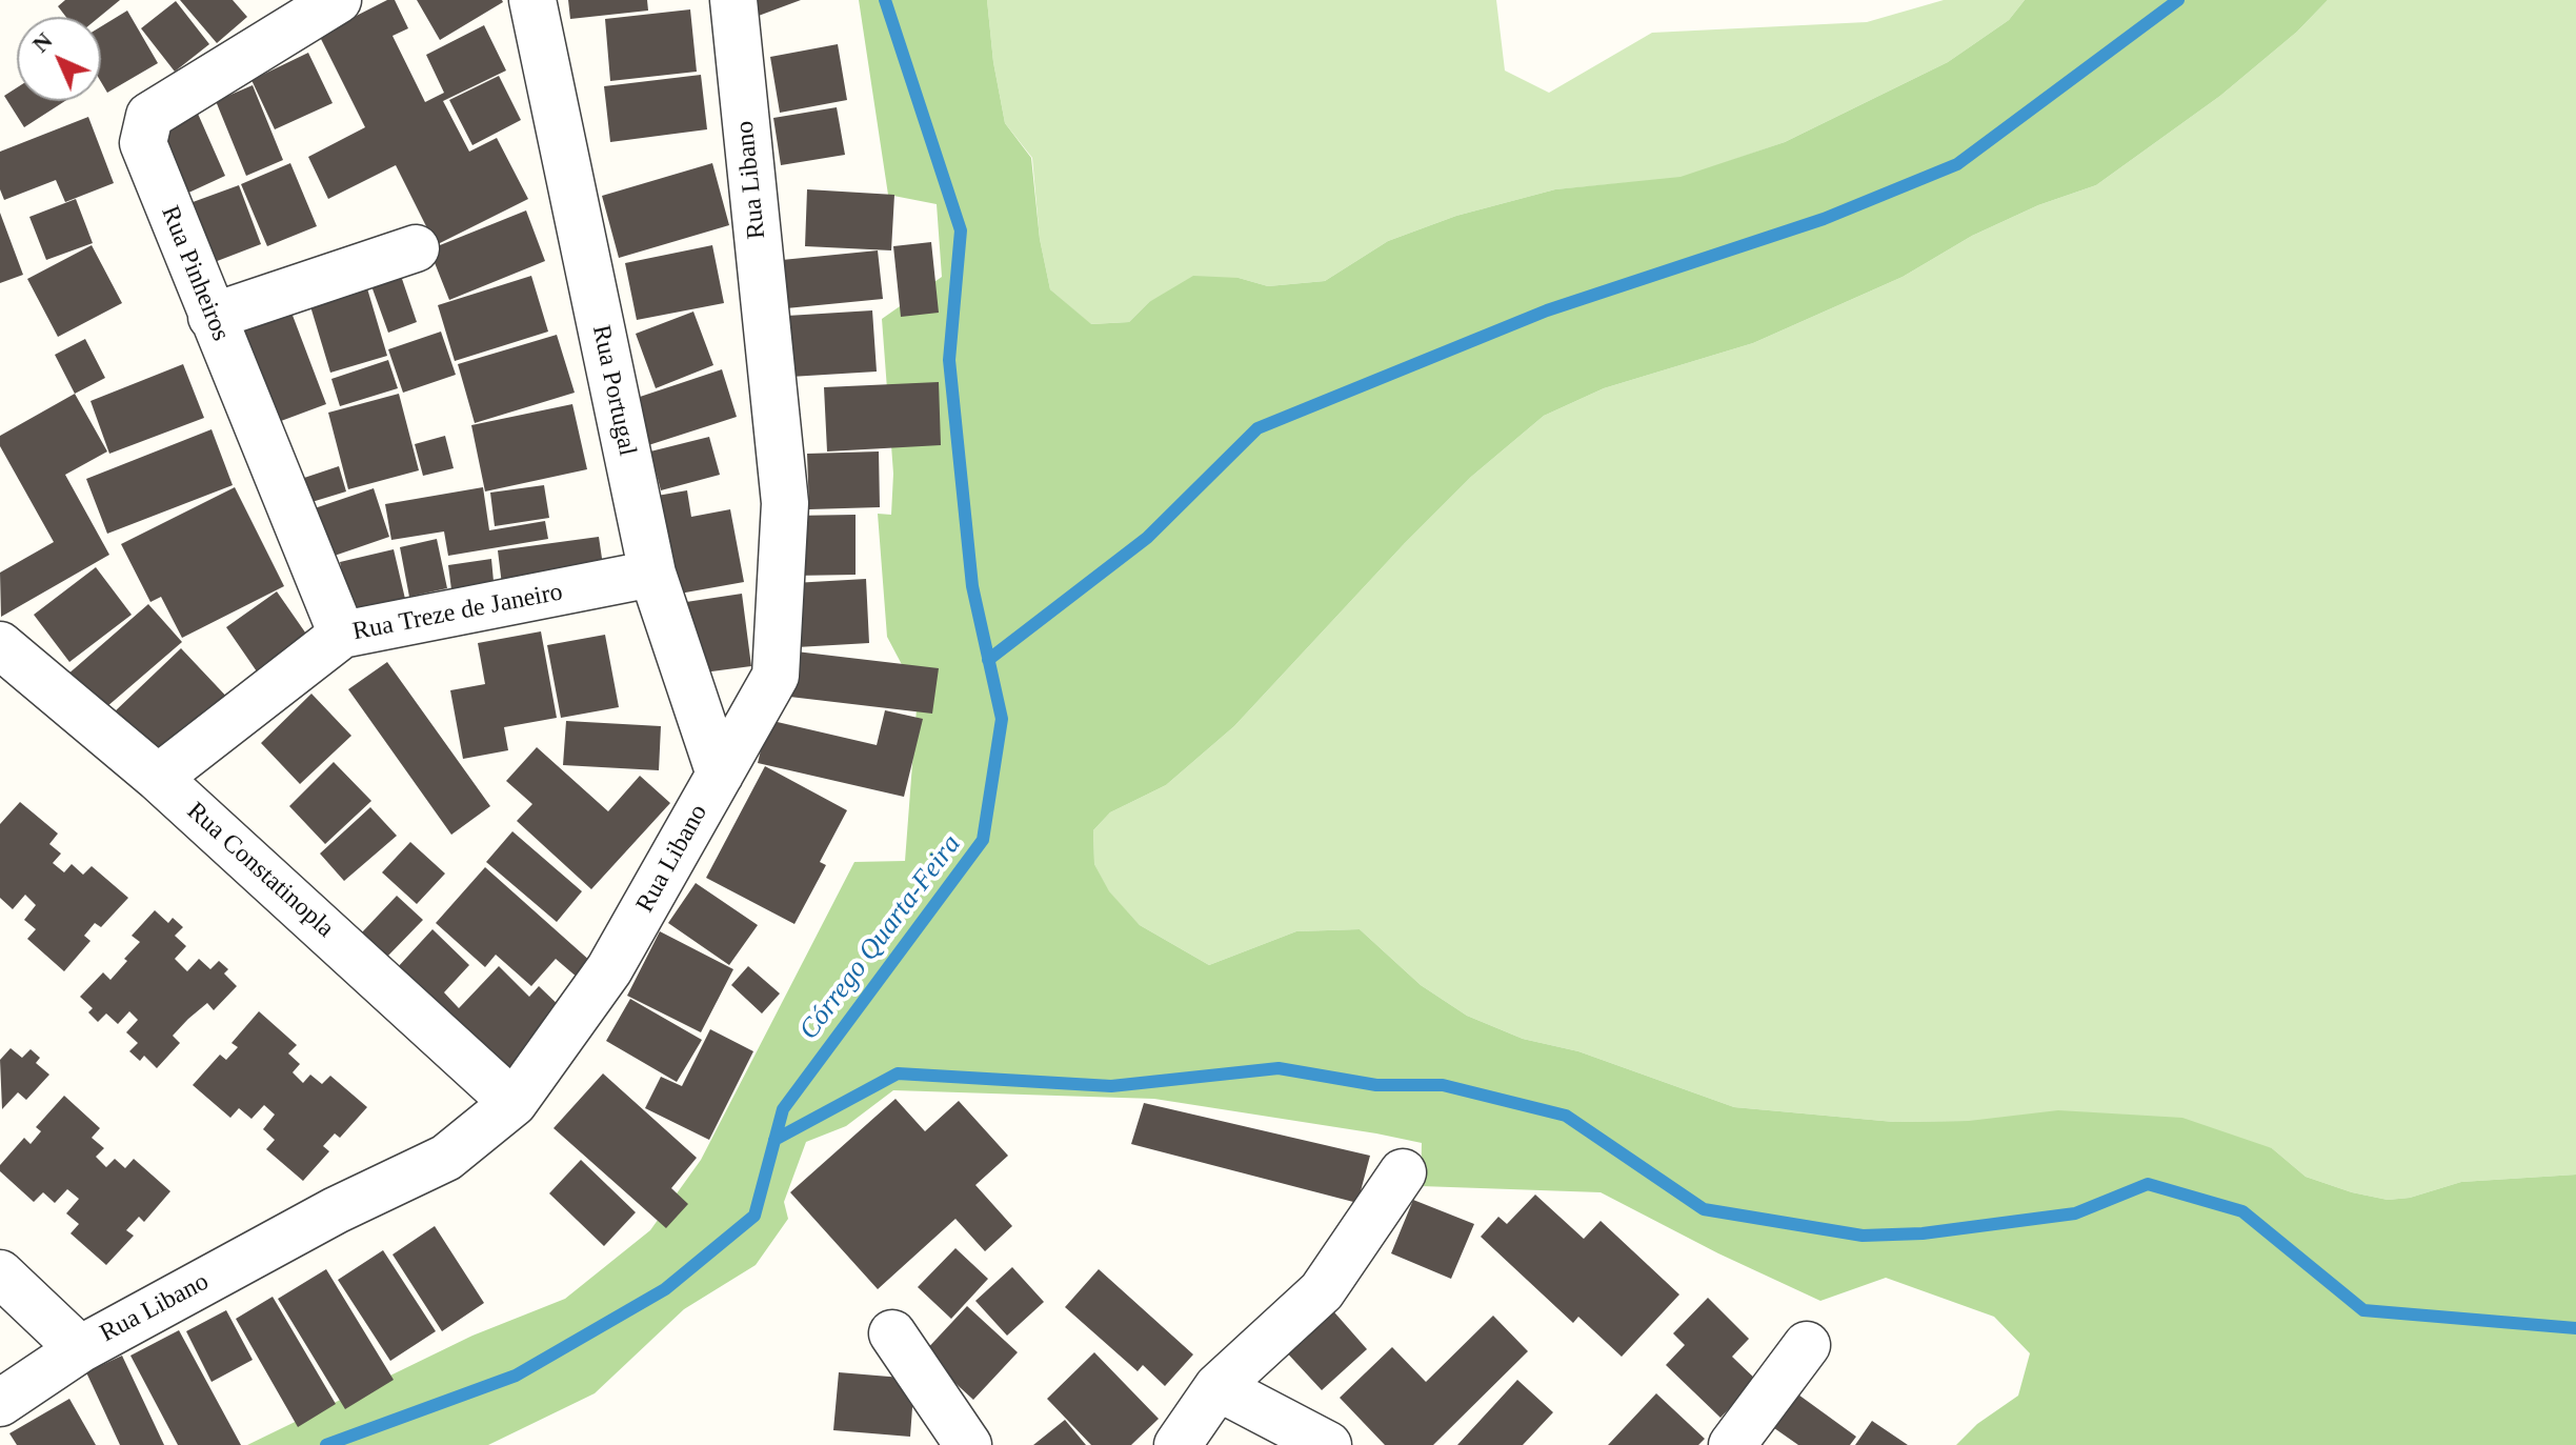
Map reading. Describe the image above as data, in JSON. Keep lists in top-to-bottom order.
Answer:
{
  "streets": {
    "street": [
      "Rua Libano",
      "Rua Pinheiros",
      "Rua Portugal",
      "Rua Treze de Janeiro",
      "Rua Constatinopla"
    ]
  },
  "crossings": [
    ["Rua Libano", "Rua Portugal"],
    ["Rua Libano", "Rua Constatinopla"],
    ["Rua Pinheiros", "Rua Treze de Janeiro"],
    ["Rua Portugal", "Rua Treze de Janeiro"],
    ["Rua Treze de Janeiro", "Rua Constatinopla"]
  ],
  "water": ["Córrego Quarta-Feira"],
  "north": "top left"
}
